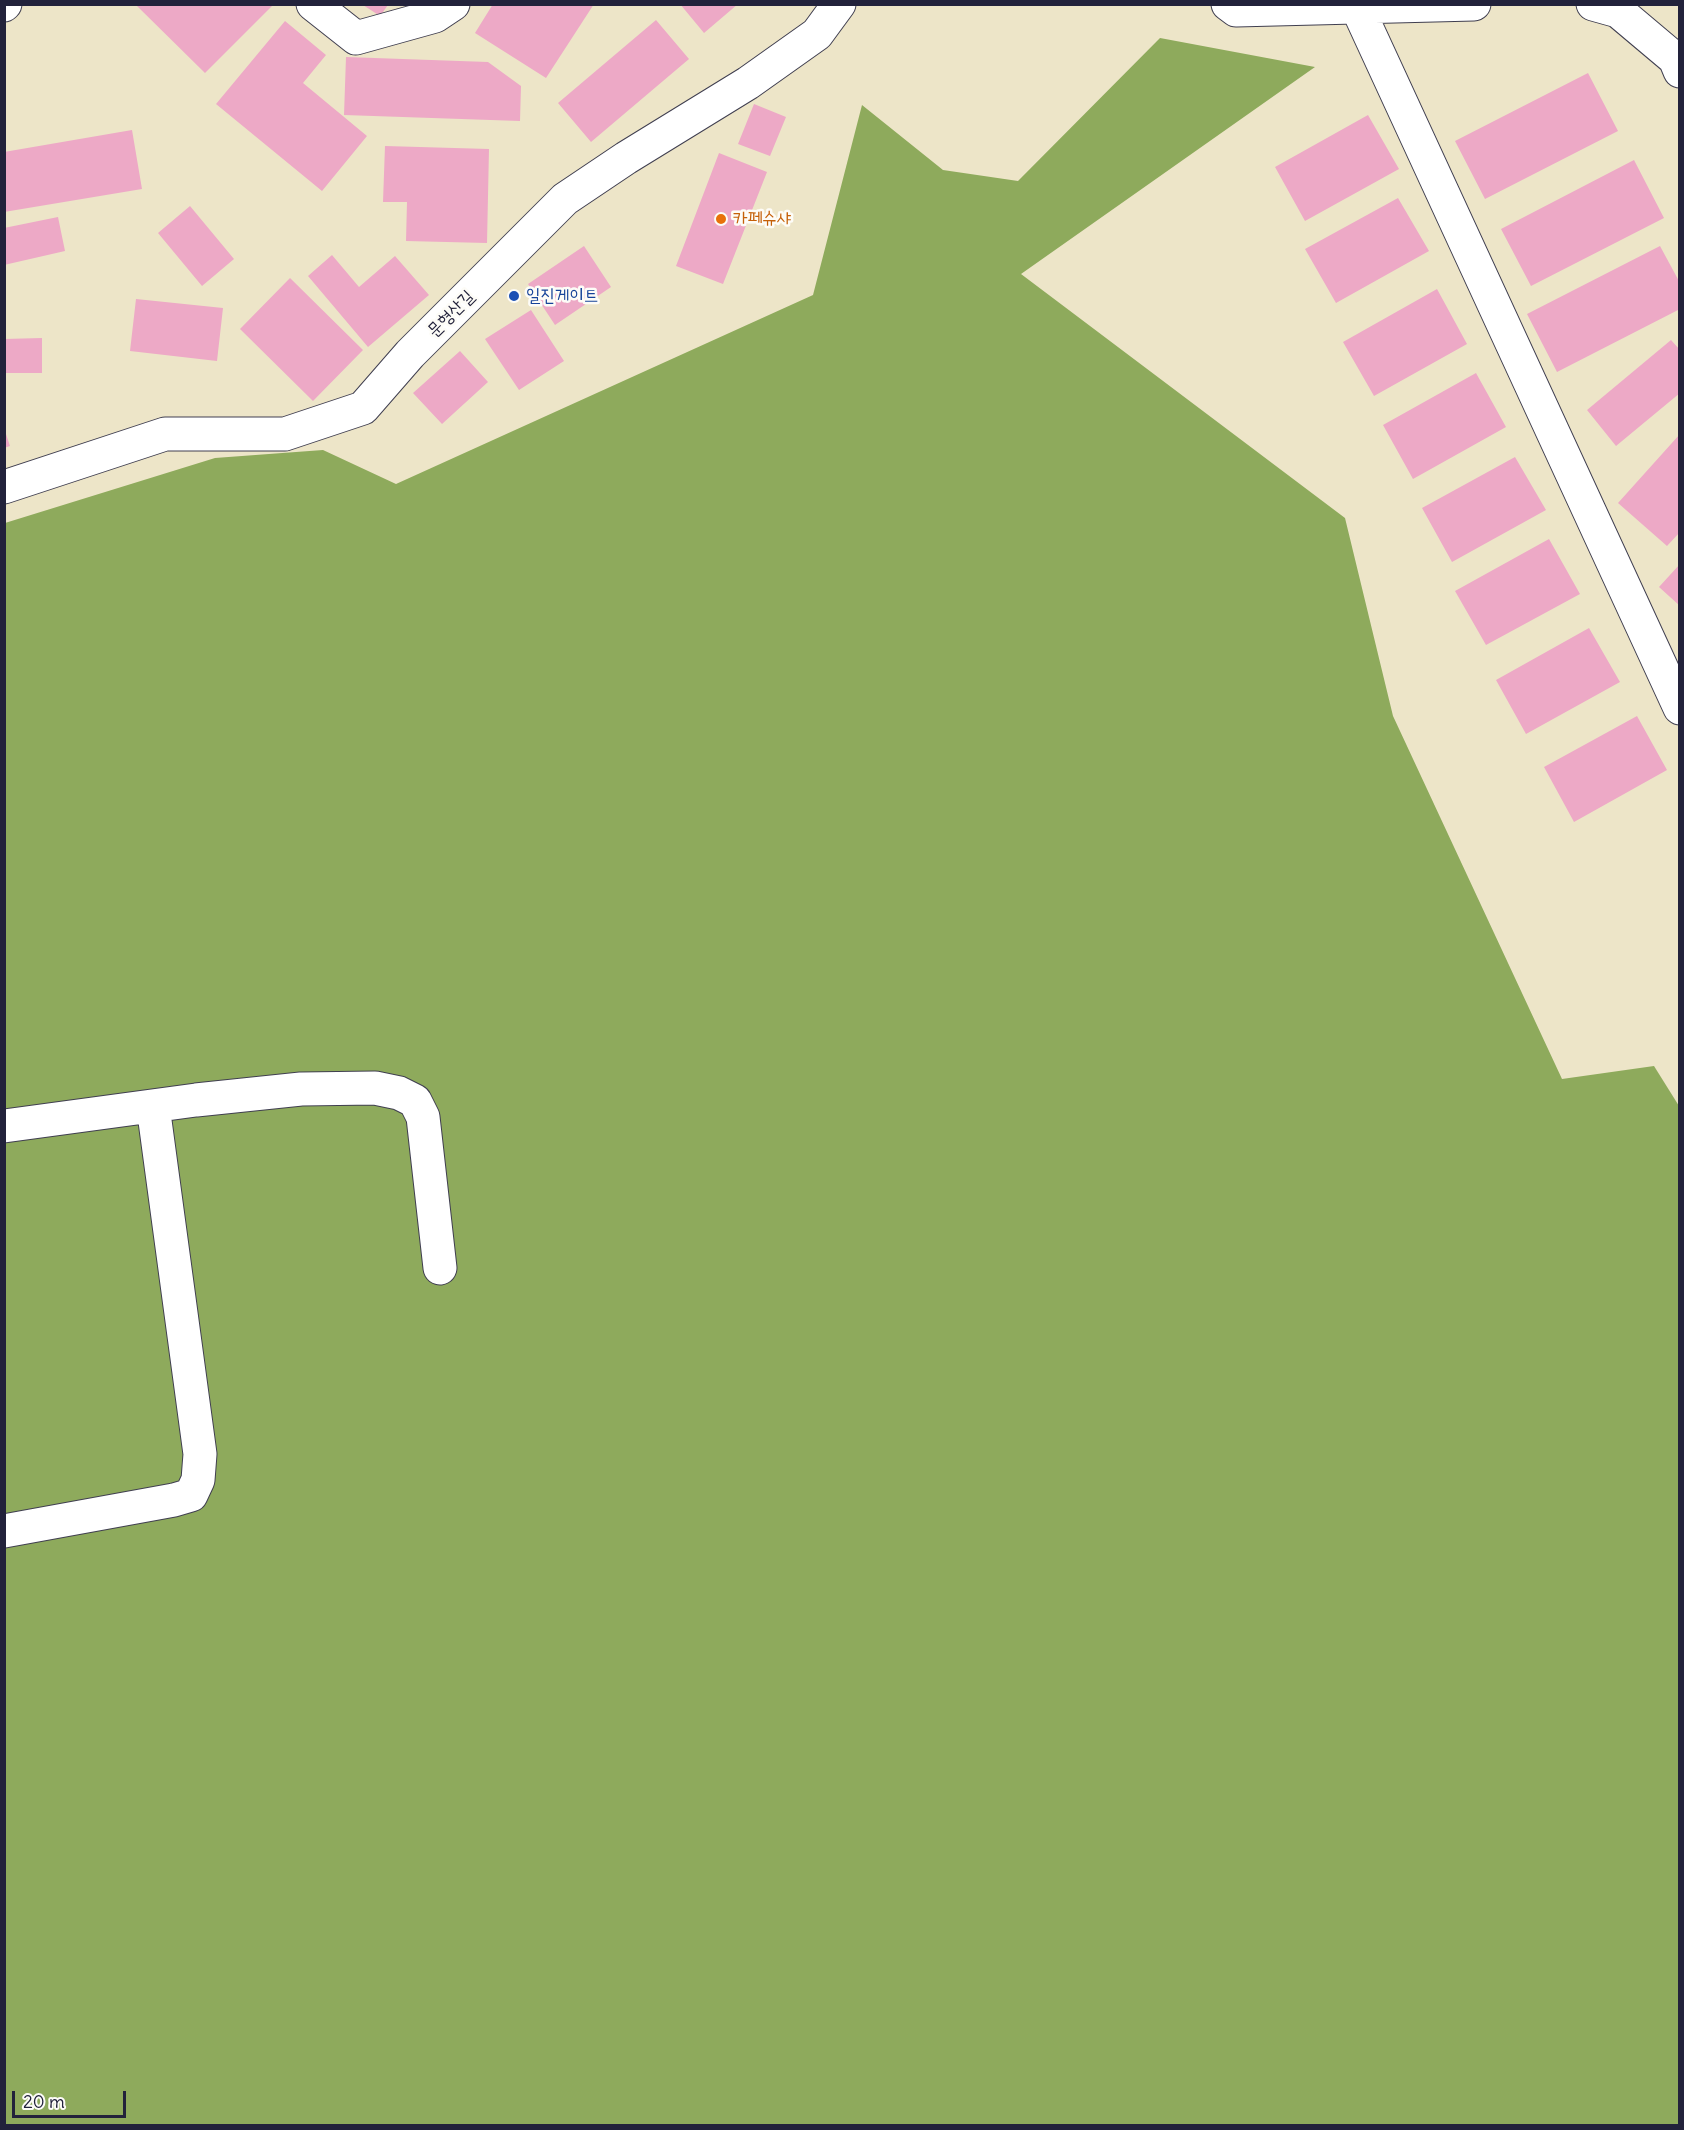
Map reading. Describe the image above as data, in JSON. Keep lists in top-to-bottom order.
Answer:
{
  "streets": {
    "street": ["문형산길"]
  },
  "places": ["카페슈샤", "일진게이트"],
  "scale_bar": "20 m"
}
